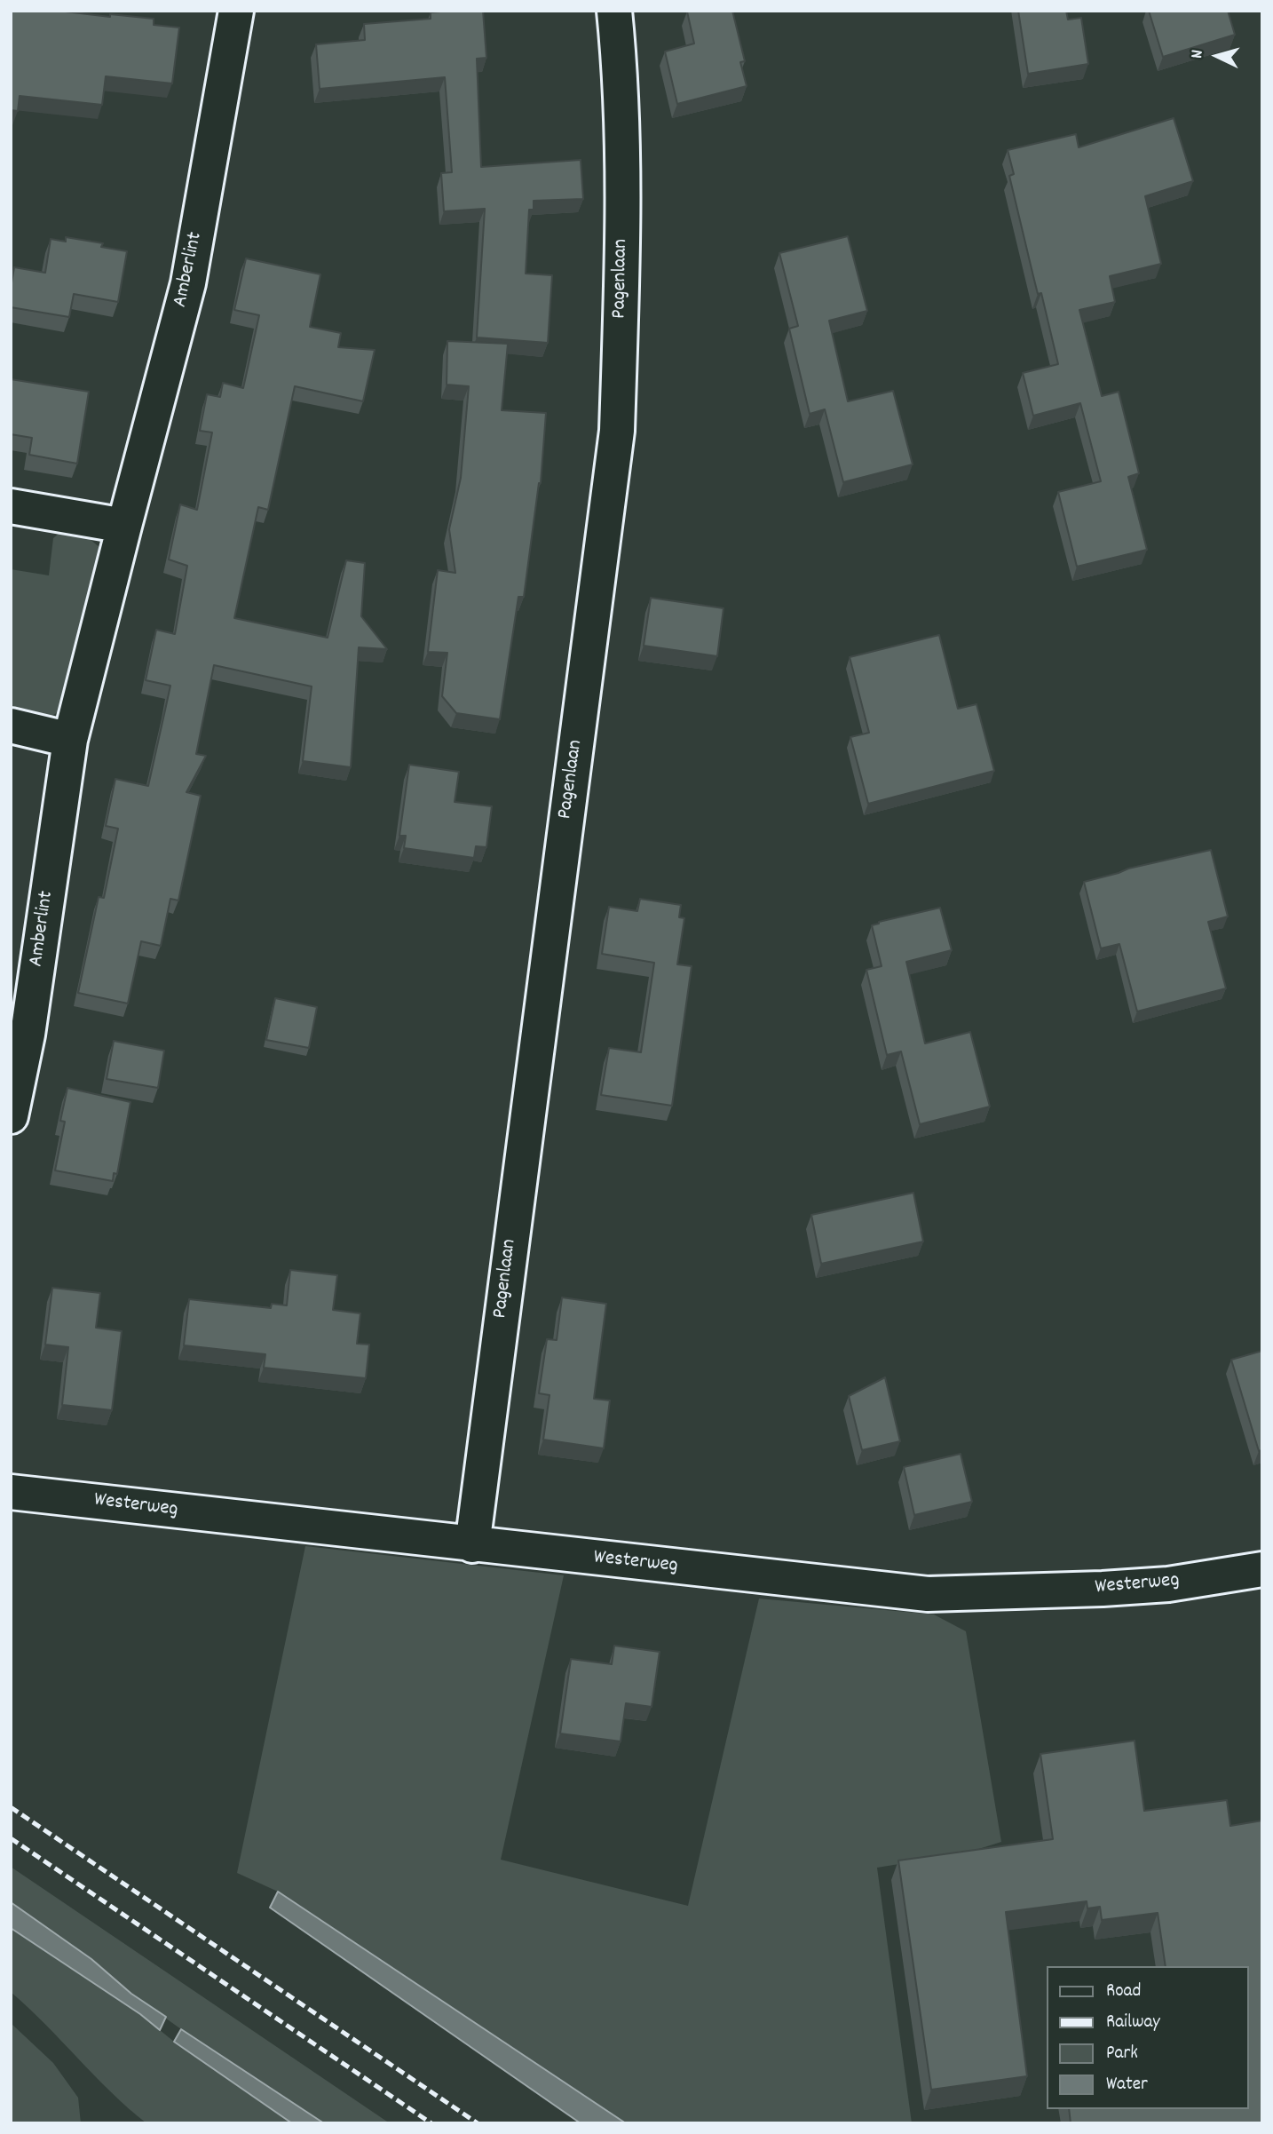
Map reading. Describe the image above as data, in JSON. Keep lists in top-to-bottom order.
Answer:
{
  "streets": {
    "street": ["Amberlint", "Pagenlaan", "Westerweg"]
  },
  "crossings": [
    ["Pagenlaan", "Westerweg"]
  ],
  "legend": [
    "Road",
    "Railway",
    "Park",
    "Water"
  ],
  "north": "left"
}
